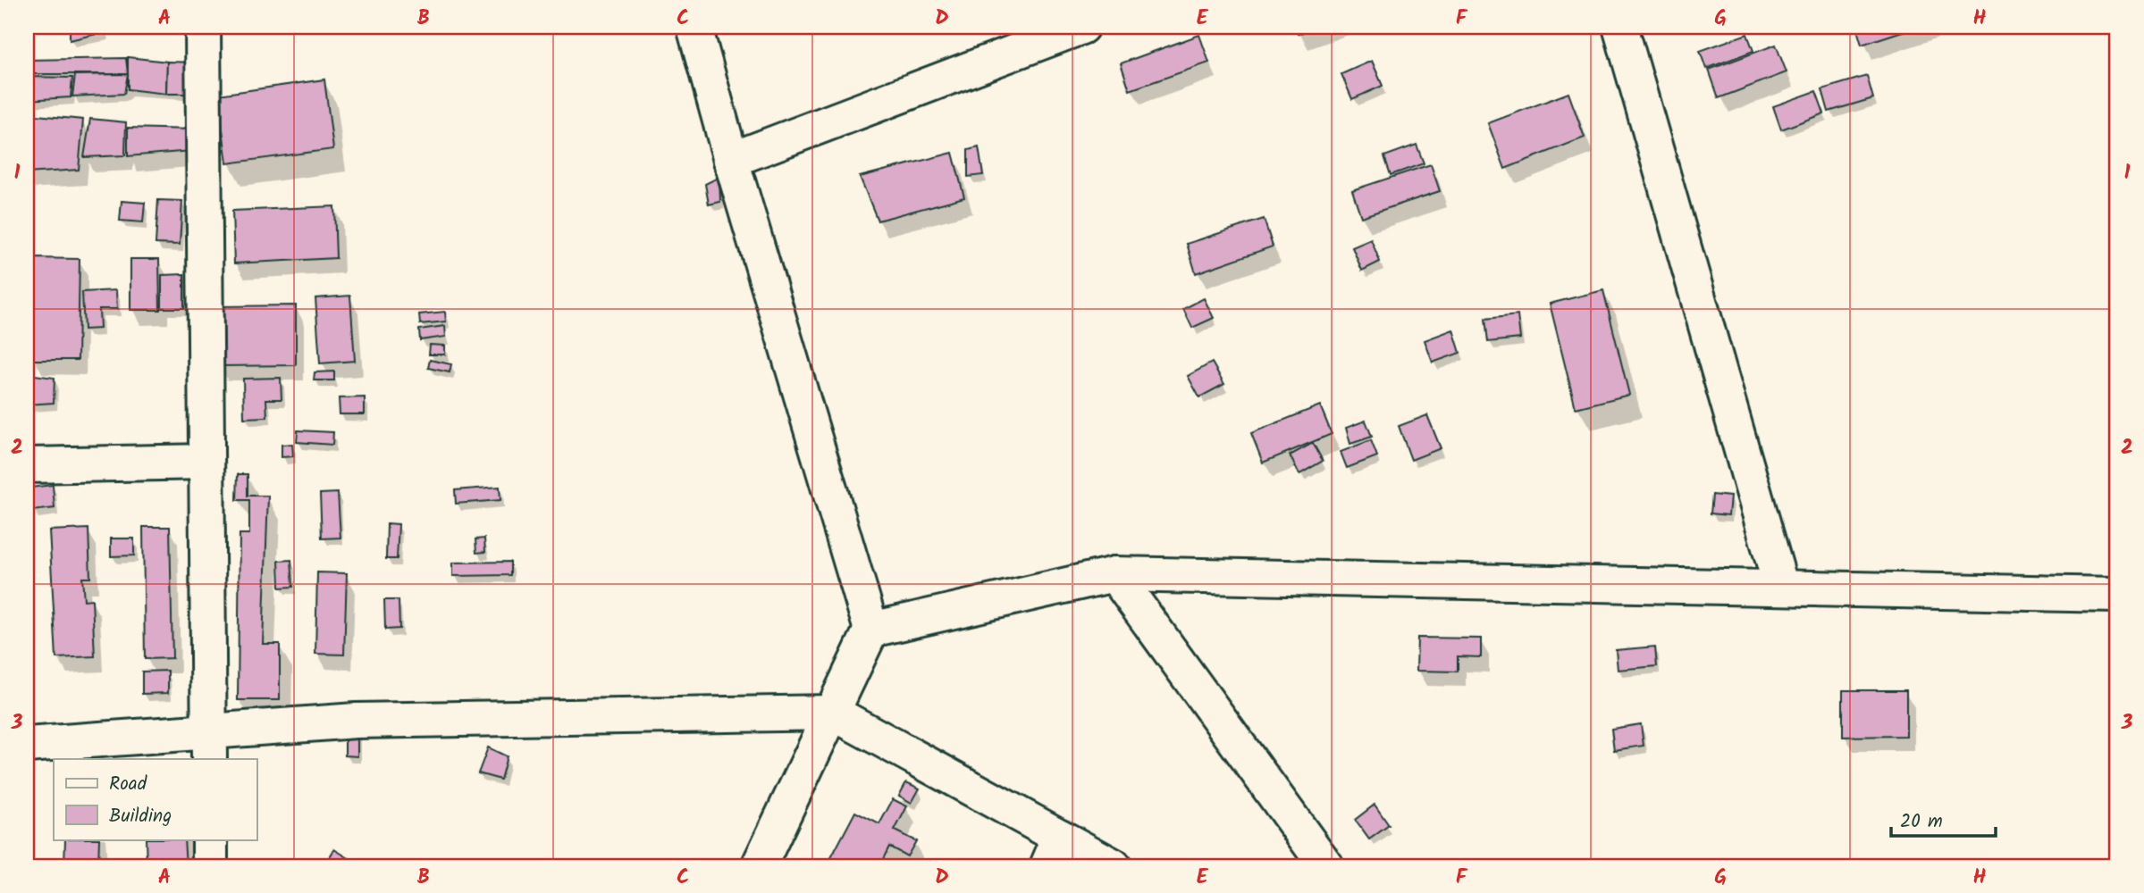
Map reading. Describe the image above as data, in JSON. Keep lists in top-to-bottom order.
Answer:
{
  "legend": ["Road", "Building"],
  "scale_bar": "20 m",
  "grid": {
    "columns": [
      "A",
      "B",
      "C",
      "D",
      "E",
      "F",
      "G",
      "H"
    ],
    "rows": ["1", "2", "3"]
  }
}
